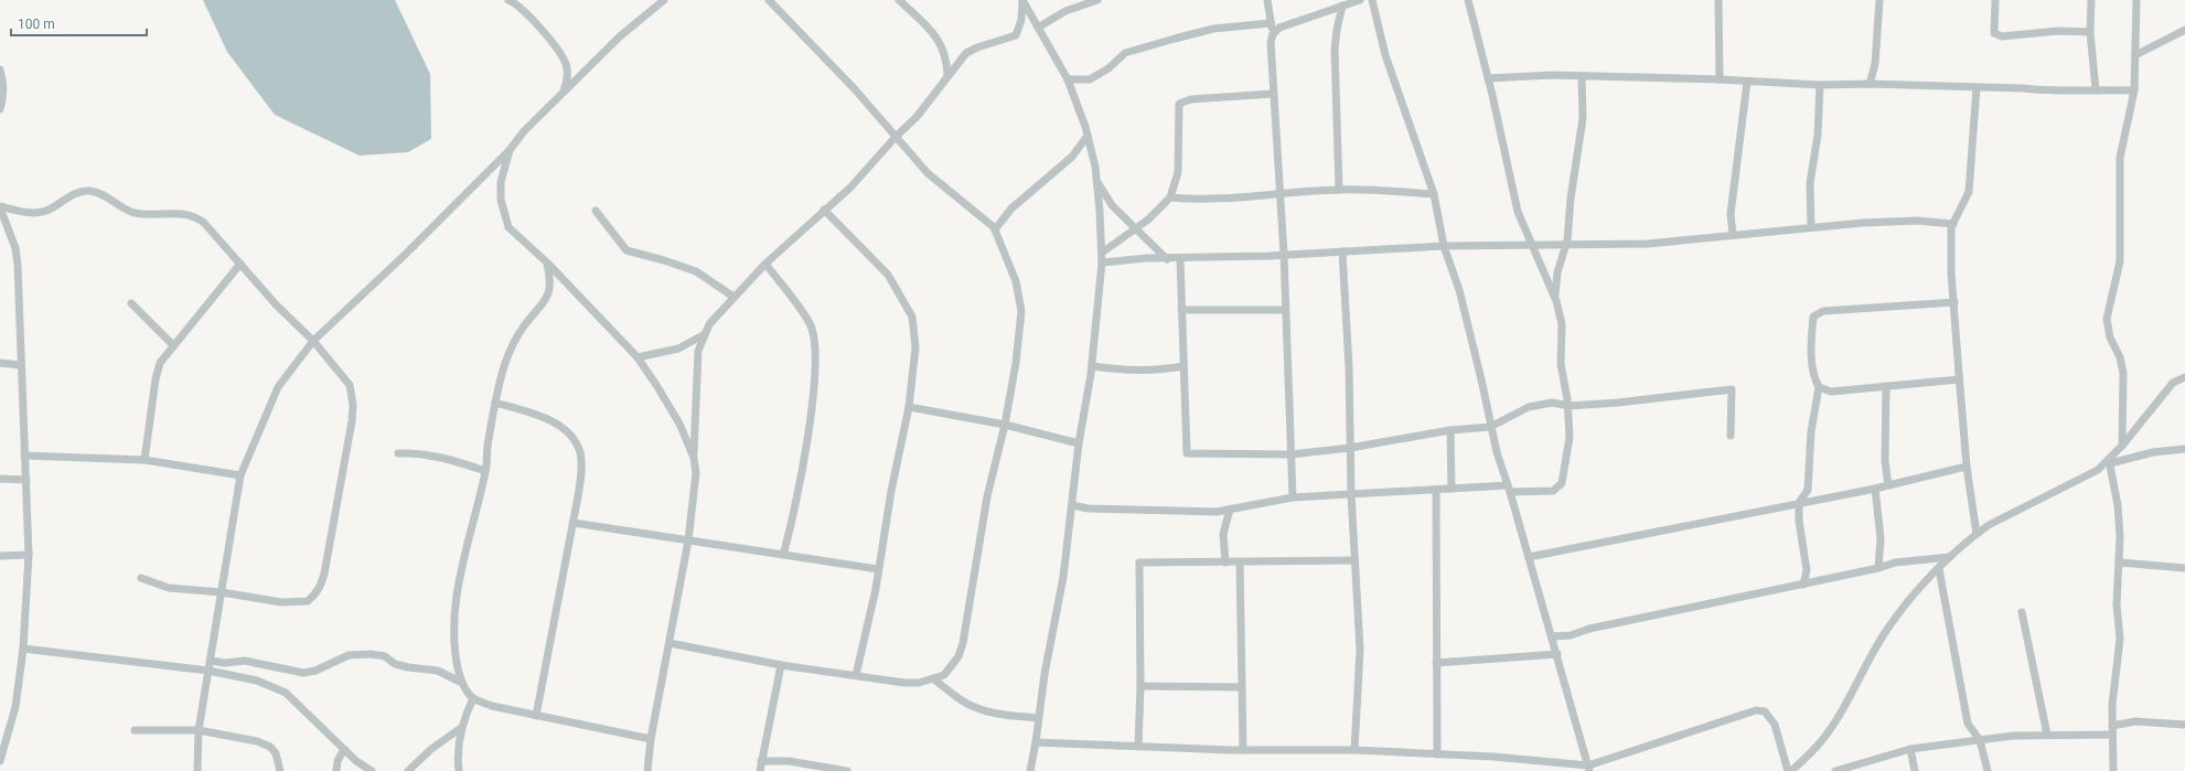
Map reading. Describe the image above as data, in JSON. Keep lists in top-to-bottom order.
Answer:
{
  "scale_bar": "100 m"
}
